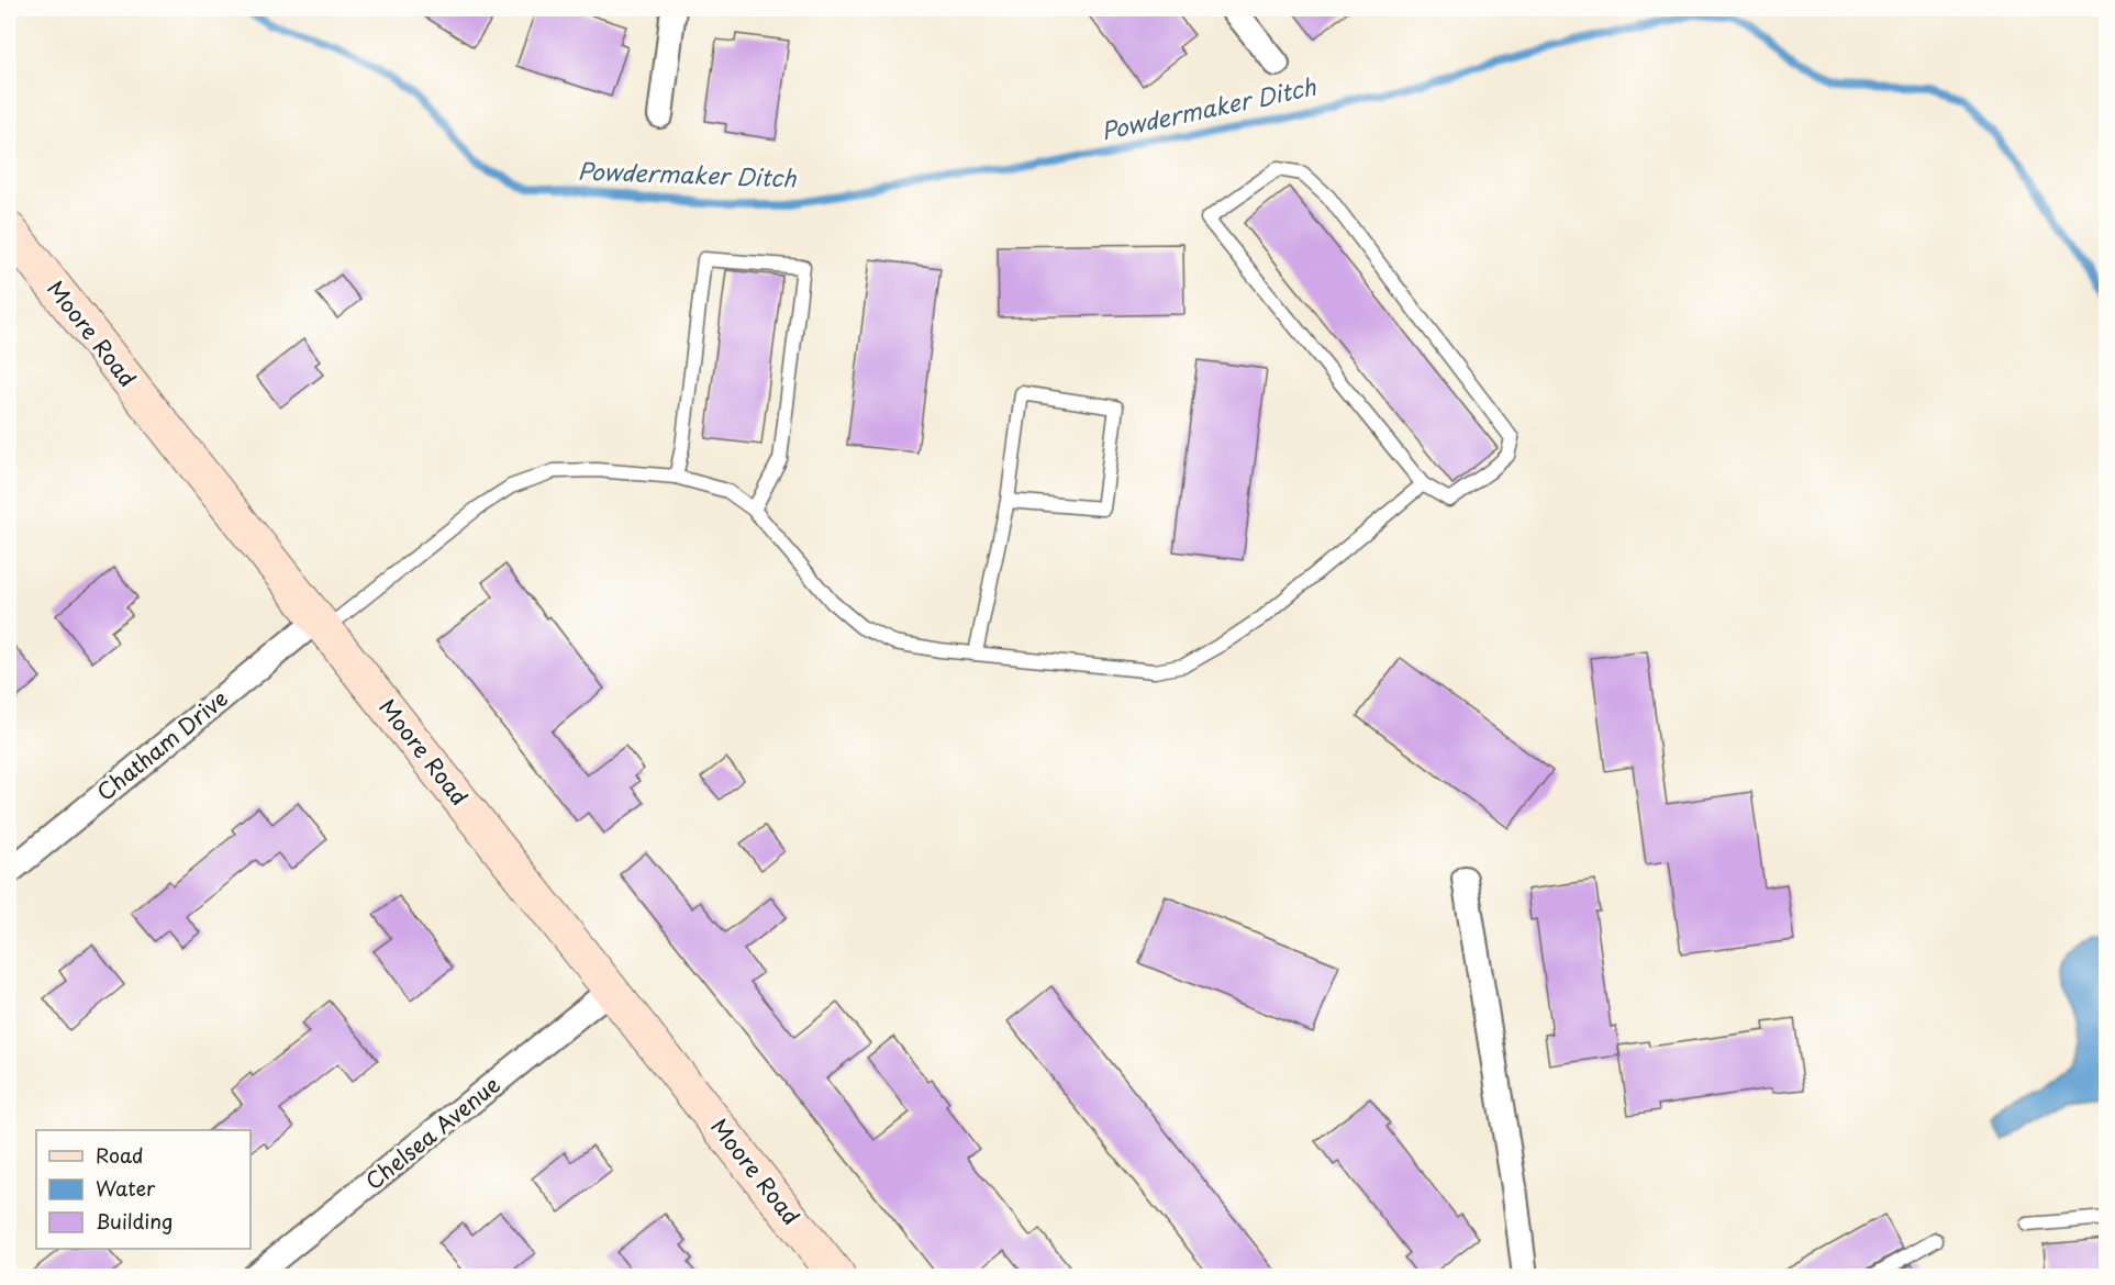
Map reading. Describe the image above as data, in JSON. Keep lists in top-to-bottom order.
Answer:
{
  "streets": {
    "street": ["Moore Road", "Chatham Drive", "Chelsea Avenue"]
  },
  "crossings": [
    ["Moore Road", "Chatham Drive"],
    ["Moore Road", "Chelsea Avenue"]
  ],
  "water": ["Powdermaker Ditch"],
  "legend": ["Road", "Water", "Building"]
}
